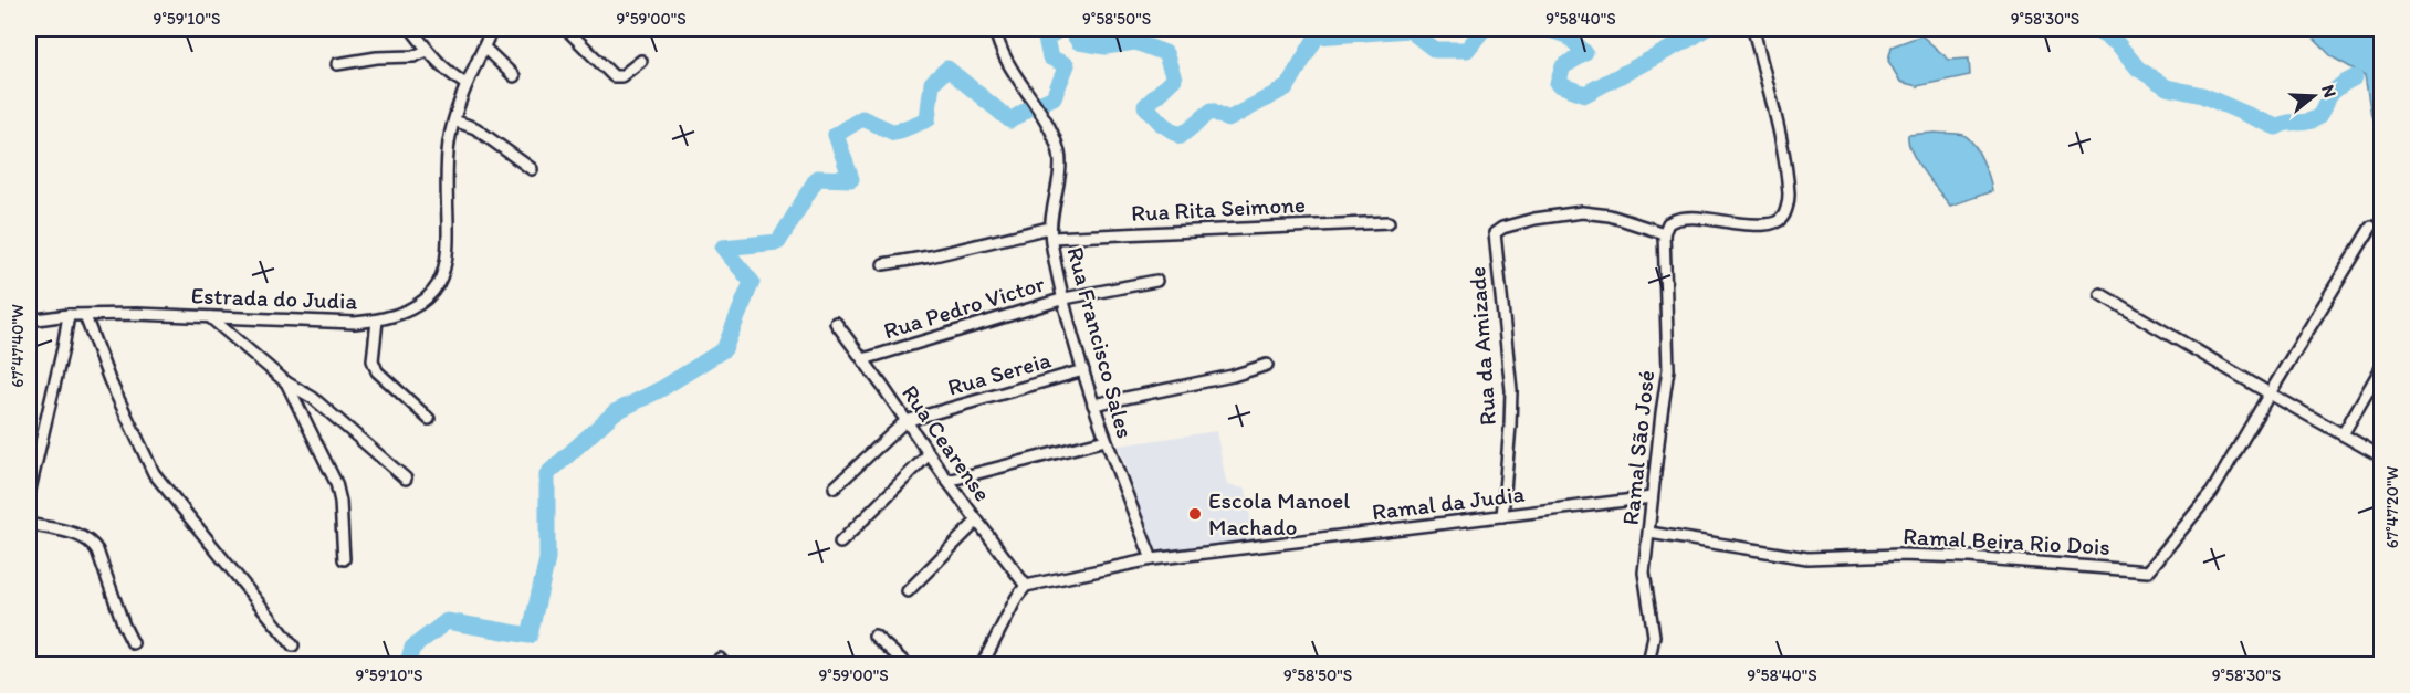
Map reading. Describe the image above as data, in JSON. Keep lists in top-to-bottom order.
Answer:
{
  "streets": {
    "street": [
      "Rua Rita Seimone",
      "Estrada do Judia",
      "Rua Pedro Victor",
      "Rua Francisco Sales",
      "Rua da Amizade",
      "Rua Sereia",
      "Rua Cearense",
      "Ramal São José",
      "Ramal da Judia",
      "Ramal Beira Rio Dois"
    ]
  },
  "crossings": [
    ["Rua Rita Seimone", "Rua Francisco Sales"],
    ["Rua Pedro Victor", "Rua Francisco Sales"],
    ["Rua Pedro Victor", "Rua Cearense"],
    ["Rua Francisco Sales", "Rua Sereia"],
    ["Rua Francisco Sales", "Ramal da Judia"],
    ["Rua da Amizade", "Ramal São José"],
    ["Rua da Amizade", "Ramal da Judia"],
    ["Rua Sereia", "Rua Cearense"],
    ["Rua Cearense", "Ramal da Judia"],
    ["Ramal São José", "Ramal da Judia"],
    ["Ramal São José", "Ramal Beira Rio Dois"]
  ],
  "places": ["Escola Manoel Machado"],
  "north": "right",
  "coordinates": [
    "9°59'10\"S",
    "9°59'00\"S",
    "9°58'50\"S",
    "9°58'40\"S",
    "9°58'30\"S",
    "67°47'40\"W",
    "67°47'20\"W"
  ]
}
